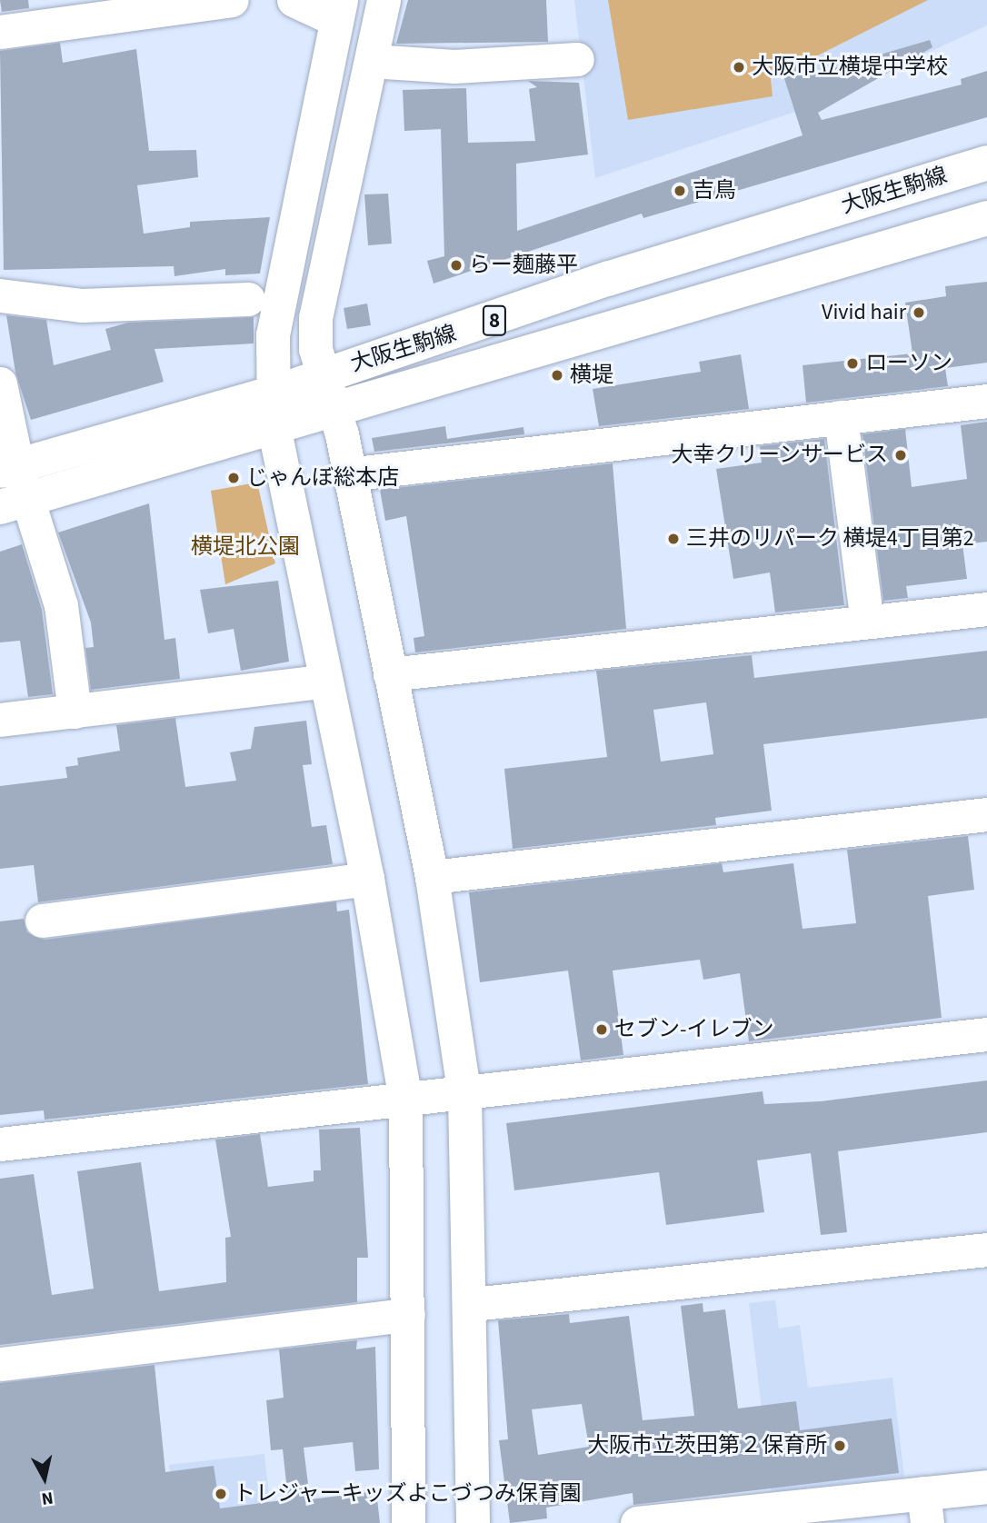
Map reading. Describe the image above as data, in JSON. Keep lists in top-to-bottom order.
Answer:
{
  "streets": {
    "main road": ["大阪生駒線", "8"]
  },
  "parks": ["横堤北公園"],
  "places": [
    "大阪市立横堤中学校",
    "吉鳥",
    "らー麺藤平",
    "Vivid hair",
    "ローソン",
    "横堤",
    "大幸クリーンサービス",
    "じゃんぼ総本店",
    "三井のリパーク 横堤4丁目第2",
    "セブン-イレブン",
    "大阪市立茨田第２保育所",
    "トレジャーキッズよこづつみ保育園"
  ],
  "north": "bottom"
}
